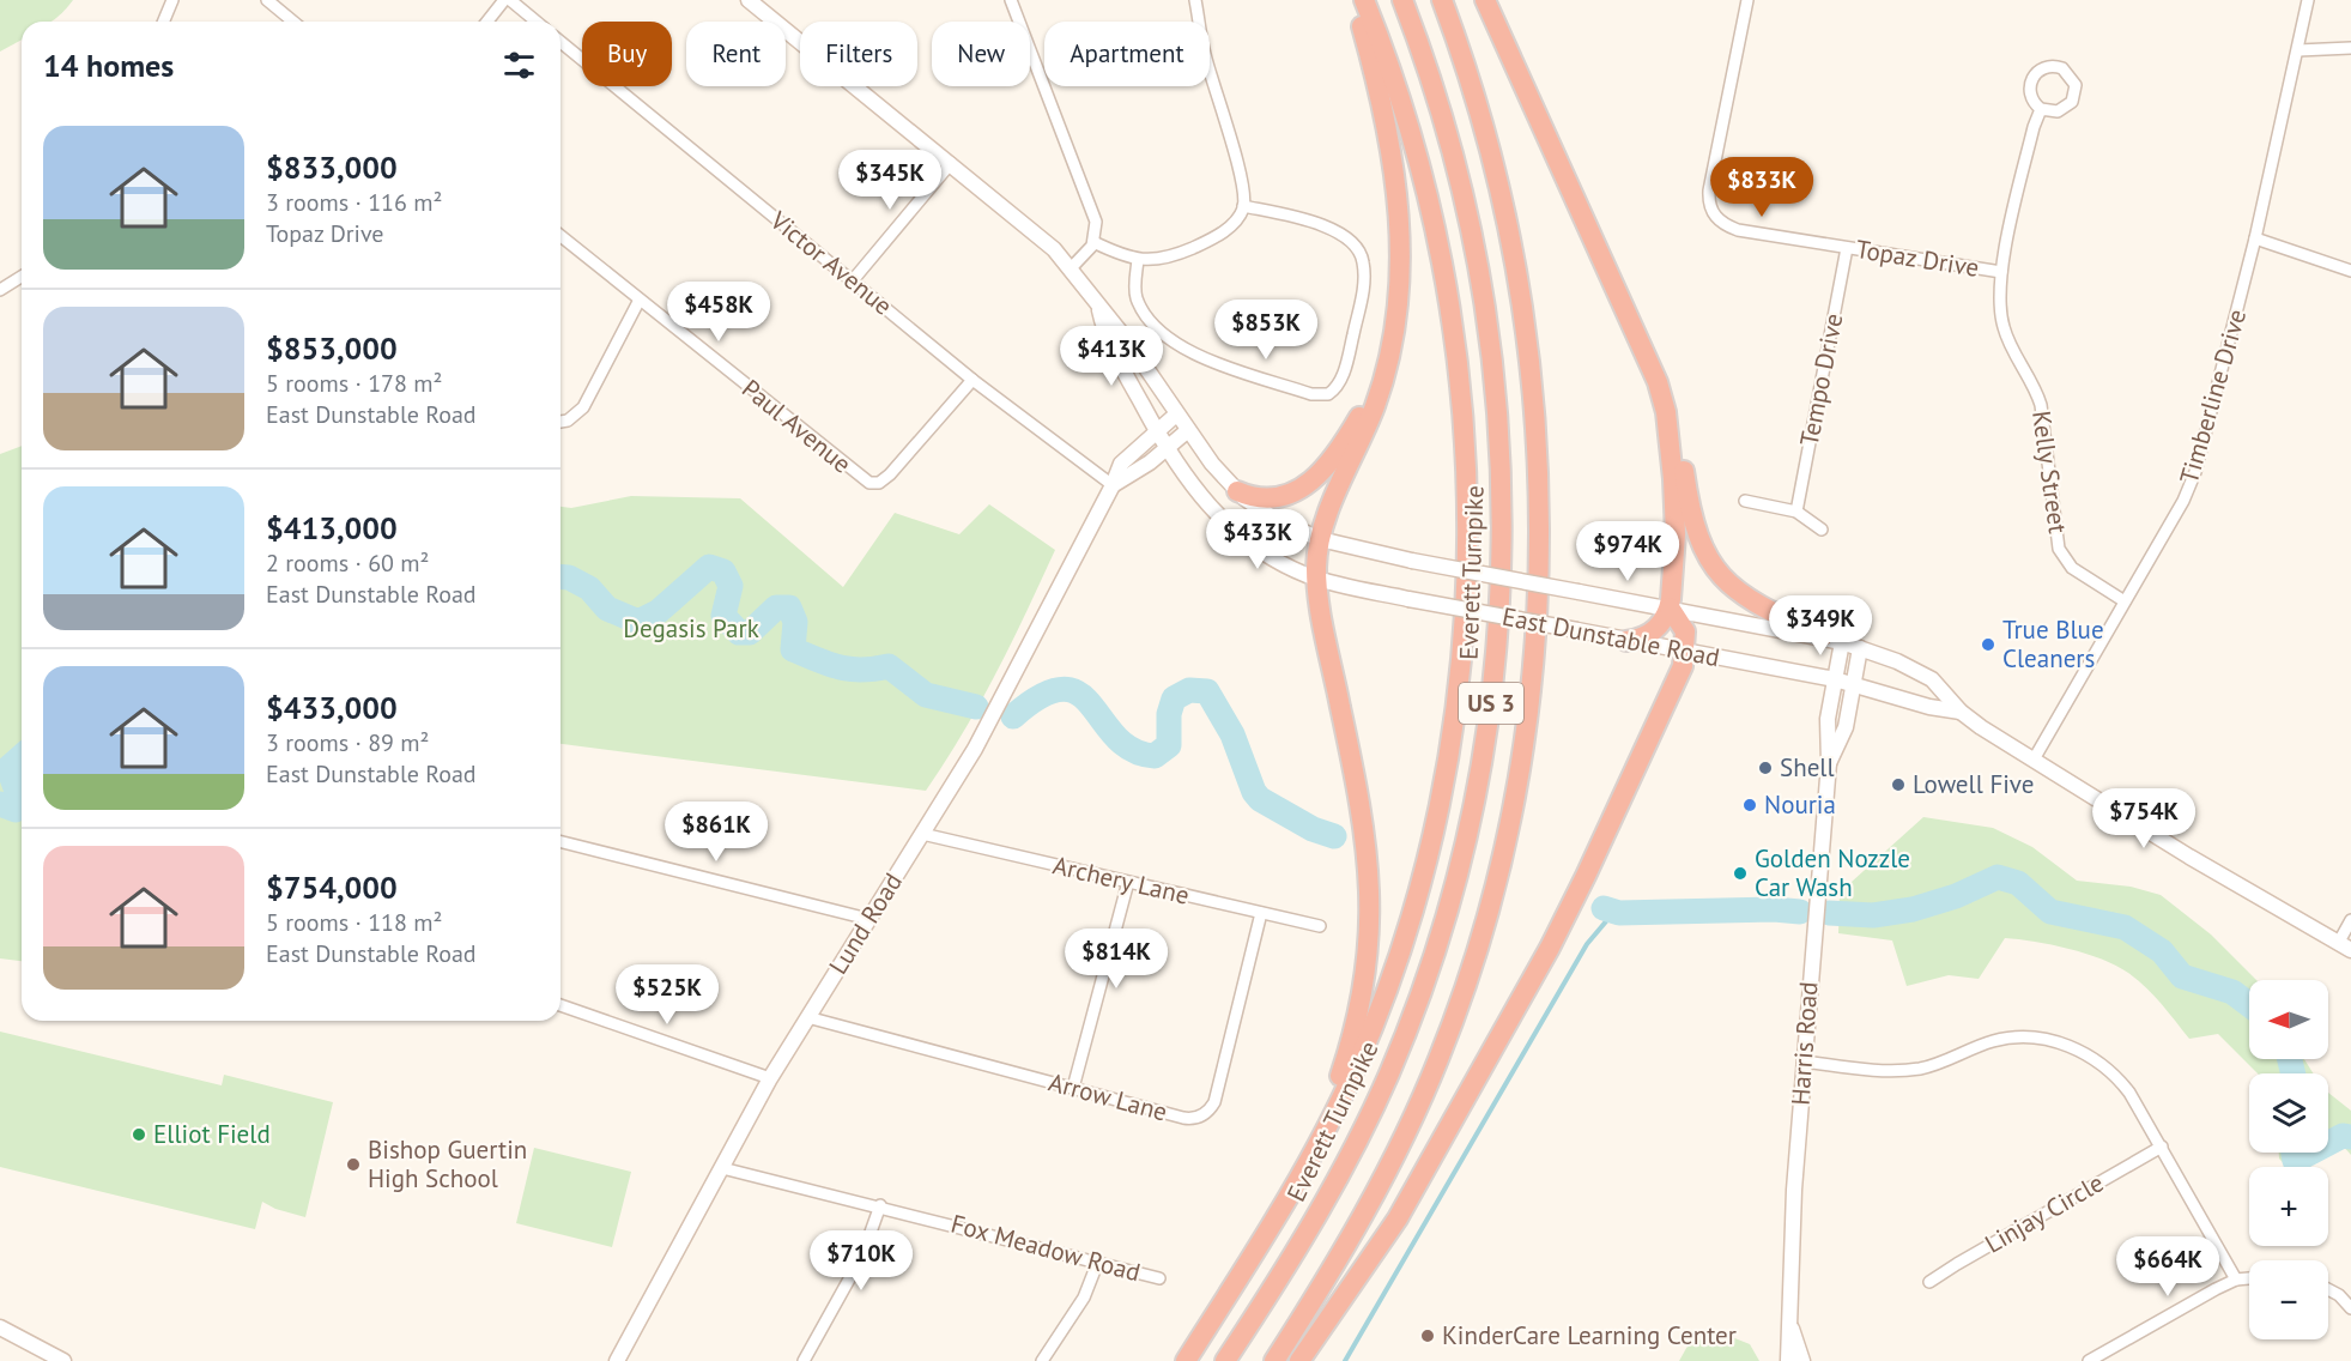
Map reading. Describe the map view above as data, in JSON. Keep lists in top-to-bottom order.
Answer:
{
  "streets": {
    "highway": ["Everett Turnpike", "US 3"],
    "street": [
      "Topaz Drive",
      "Victor Avenue",
      "Tempo Drive",
      "Timberline Drive",
      "Paul Avenue",
      "Kelly Street",
      "East Dunstable Road",
      "Archery Lane",
      "Lund Road",
      "Harris Road",
      "Arrow Lane",
      "Linjay Circle",
      "Fox Meadow Road"
    ]
  },
  "crossings": [
    ["Topaz Drive", "Tempo Drive"],
    ["Topaz Drive", "Kelly Street"],
    ["Victor Avenue", "Paul Avenue"],
    ["Victor Avenue", "Lund Road"],
    ["Timberline Drive", "Kelly Street"],
    ["Timberline Drive", "East Dunstable Road"],
    ["East Dunstable Road", "Lund Road"],
    ["East Dunstable Road", "Harris Road"],
    ["Archery Lane", "Lund Road"],
    ["Archery Lane", "Arrow Lane"],
    ["Lund Road", "Arrow Lane"],
    ["Lund Road", "Fox Meadow Road"]
  ],
  "parks": ["Degasis Park"],
  "places": [
    "True Blue Cleaners",
    "Shell",
    "Lowell Five",
    "Nouria",
    "Golden Nozzle Car Wash",
    "Elliot Field",
    "Bishop Guertin High School",
    "KinderCare Learning Center"
  ],
  "north": "left",
  "page": {
    "chip": [
      "Buy",
      "Rent",
      "Filters",
      "New",
      "Apartment"
    ],
    "heading": "14 homes",
    "list": [
      {
        "name": "$833,000",
        "note": "3 rooms · 116 m² · Topaz Drive"
      },
      {
        "name": "$853,000",
        "note": "5 rooms · 178 m² · East Dunstable Road"
      },
      {
        "name": "$413,000",
        "note": "2 rooms · 60 m² · East Dunstable Road"
      },
      {
        "name": "$433,000",
        "note": "3 rooms · 89 m² · East Dunstable Road"
      },
      {
        "name": "$754,000",
        "note": "5 rooms · 118 m² · East Dunstable Road"
      }
    ],
    "price": [
      "$345K",
      "$833K",
      "$458K",
      "$853K",
      "$413K",
      "$433K",
      "$974K",
      "$349K",
      "$754K",
      "$861K",
      "$814K",
      "$525K",
      "$710K",
      "$664K"
    ],
    "map_buttons": ["+", "−"]
  }
}
